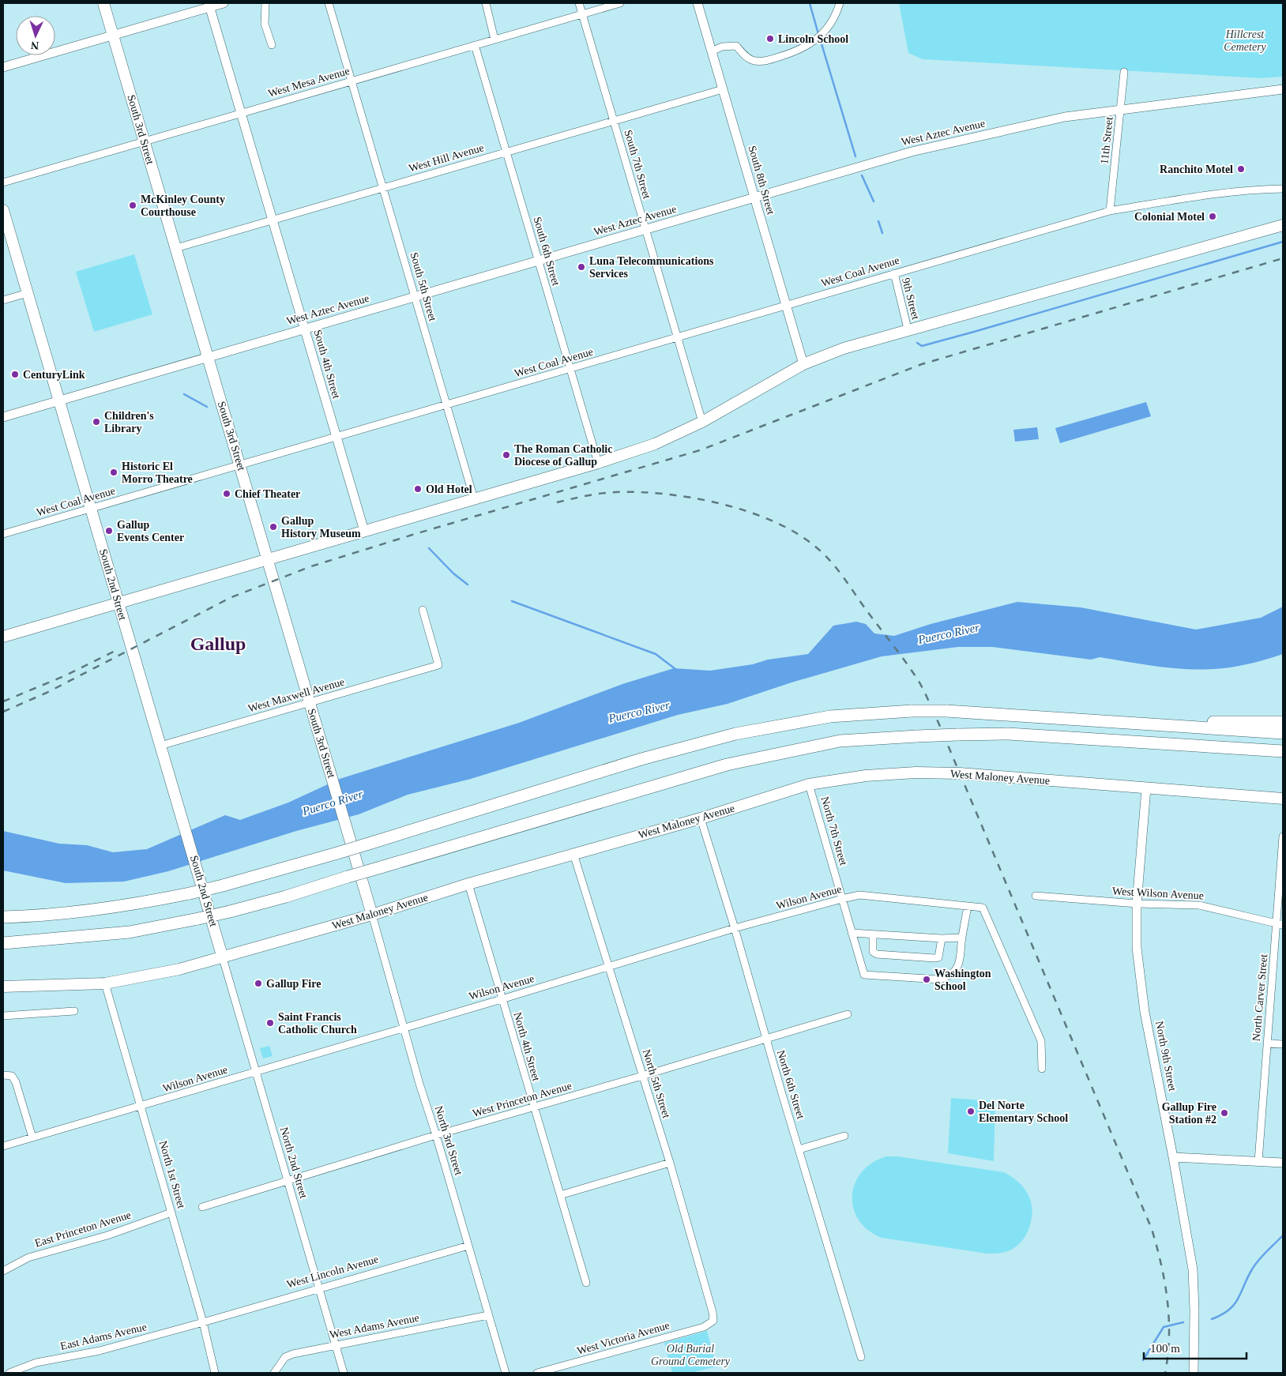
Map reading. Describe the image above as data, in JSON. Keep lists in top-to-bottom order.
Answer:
{
  "streets": {
    "main road": [
      "South 3rd Street",
      "West Aztec Avenue",
      "South 8th Street",
      "South 4th Street",
      "South 2nd Street",
      "West Maloney Avenue",
      "North 9th Street"
    ],
    "street": [
      "West Mesa Avenue",
      "11th Street",
      "West Hill Avenue",
      "South 7th Street",
      "South 6th Street",
      "West Coal Avenue",
      "South 5th Street",
      "9th Street",
      "West Maxwell Avenue",
      "North 7th Street",
      "West Wilson Avenue",
      "Wilson Avenue",
      "North Carver Street",
      "North 4th Street",
      "North 5th Street",
      "North 6th Street",
      "West Princeton Avenue",
      "North 3rd Street",
      "North 2nd Street",
      "North 1st Street",
      "East Princeton Avenue",
      "West Lincoln Avenue",
      "West Adams Avenue",
      "East Adams Avenue",
      "West Victoria Avenue"
    ]
  },
  "crossings": [
    ["West Mesa Avenue", "South 3rd Street"],
    ["West Mesa Avenue", "South 7th Street"],
    ["West Mesa Avenue", "South 6th Street"],
    ["West Mesa Avenue", "South 5th Street"],
    ["West Mesa Avenue", "South 4th Street"],
    ["South 3rd Street", "West Aztec Avenue"],
    ["South 3rd Street", "West Hill Avenue"],
    ["South 3rd Street", "West Coal Avenue"],
    ["South 3rd Street", "West Maxwell Avenue"],
    ["South 3rd Street", "West Maloney Avenue"],
    ["South 3rd Street", "North 3rd Street"],
    ["West Aztec Avenue", "11th Street"],
    ["West Aztec Avenue", "South 7th Street"],
    ["West Aztec Avenue", "South 8th Street"],
    ["West Aztec Avenue", "South 6th Street"],
    ["West Aztec Avenue", "South 5th Street"],
    ["West Aztec Avenue", "South 4th Street"],
    ["West Aztec Avenue", "South 2nd Street"],
    ["11th Street", "West Coal Avenue"],
    ["West Hill Avenue", "South 7th Street"],
    ["West Hill Avenue", "South 8th Street"],
    ["West Hill Avenue", "South 6th Street"],
    ["West Hill Avenue", "South 5th Street"],
    ["West Hill Avenue", "South 4th Street"],
    ["South 7th Street", "West Coal Avenue"],
    ["South 8th Street", "West Coal Avenue"],
    ["South 6th Street", "West Coal Avenue"],
    ["West Coal Avenue", "South 5th Street"],
    ["West Coal Avenue", "9th Street"],
    ["West Coal Avenue", "South 4th Street"],
    ["West Coal Avenue", "South 2nd Street"],
    ["South 2nd Street", "West Maxwell Avenue"],
    ["South 2nd Street", "West Maloney Avenue"],
    ["South 2nd Street", "North 2nd Street"],
    ["West Maloney Avenue", "North 7th Street"],
    ["West Maloney Avenue", "North 4th Street"],
    ["West Maloney Avenue", "North 9th Street"],
    ["West Maloney Avenue", "North 5th Street"],
    ["West Maloney Avenue", "North 6th Street"],
    ["West Maloney Avenue", "North 3rd Street"],
    ["West Maloney Avenue", "North 2nd Street"],
    ["West Maloney Avenue", "North 1st Street"],
    ["North 7th Street", "Wilson Avenue"],
    ["West Wilson Avenue", "North Carver Street"],
    ["West Wilson Avenue", "North 9th Street"],
    ["Wilson Avenue", "North 4th Street"],
    ["Wilson Avenue", "North 5th Street"],
    ["Wilson Avenue", "North 6th Street"],
    ["Wilson Avenue", "North 3rd Street"],
    ["Wilson Avenue", "North 2nd Street"],
    ["Wilson Avenue", "North 1st Street"],
    ["North 4th Street", "West Princeton Avenue"],
    ["North 5th Street", "West Princeton Avenue"],
    ["North 5th Street", "West Victoria Avenue"],
    ["North 6th Street", "West Princeton Avenue"],
    ["West Princeton Avenue", "North 3rd Street"],
    ["West Princeton Avenue", "North 2nd Street"],
    ["North 3rd Street", "West Lincoln Avenue"],
    ["North 3rd Street", "West Adams Avenue"],
    ["North 2nd Street", "West Lincoln Avenue"],
    ["North 2nd Street", "West Adams Avenue"],
    ["North 1st Street", "East Princeton Avenue"],
    ["North 1st Street", "West Lincoln Avenue"],
    ["North 1st Street", "East Adams Avenue"],
    ["West Lincoln Avenue", "East Adams Avenue"]
  ],
  "districts": ["Gallup"],
  "water": ["Puerco River"],
  "parks": ["Hillcrest Cemetery", "Old Burial Ground Cemetery"],
  "places": [
    "Lincoln School",
    "Ranchito Motel",
    "McKinley County Courthouse",
    "Colonial Motel",
    "Luna Telecommunications Services",
    "CenturyLink",
    "Children's Library",
    "The Roman Catholic Diocese of Gallup",
    "Historic El Morro Theatre",
    "Old Hotel",
    "Chief Theater",
    "Gallup History Museum",
    "Gallup Events Center",
    "Washington School",
    "Gallup Fire",
    "Saint Francis Catholic Church",
    "Del Norte Elementary School",
    "Gallup Fire Station #2"
  ],
  "scale_bar": "100 m",
  "north": "bottom"
}
